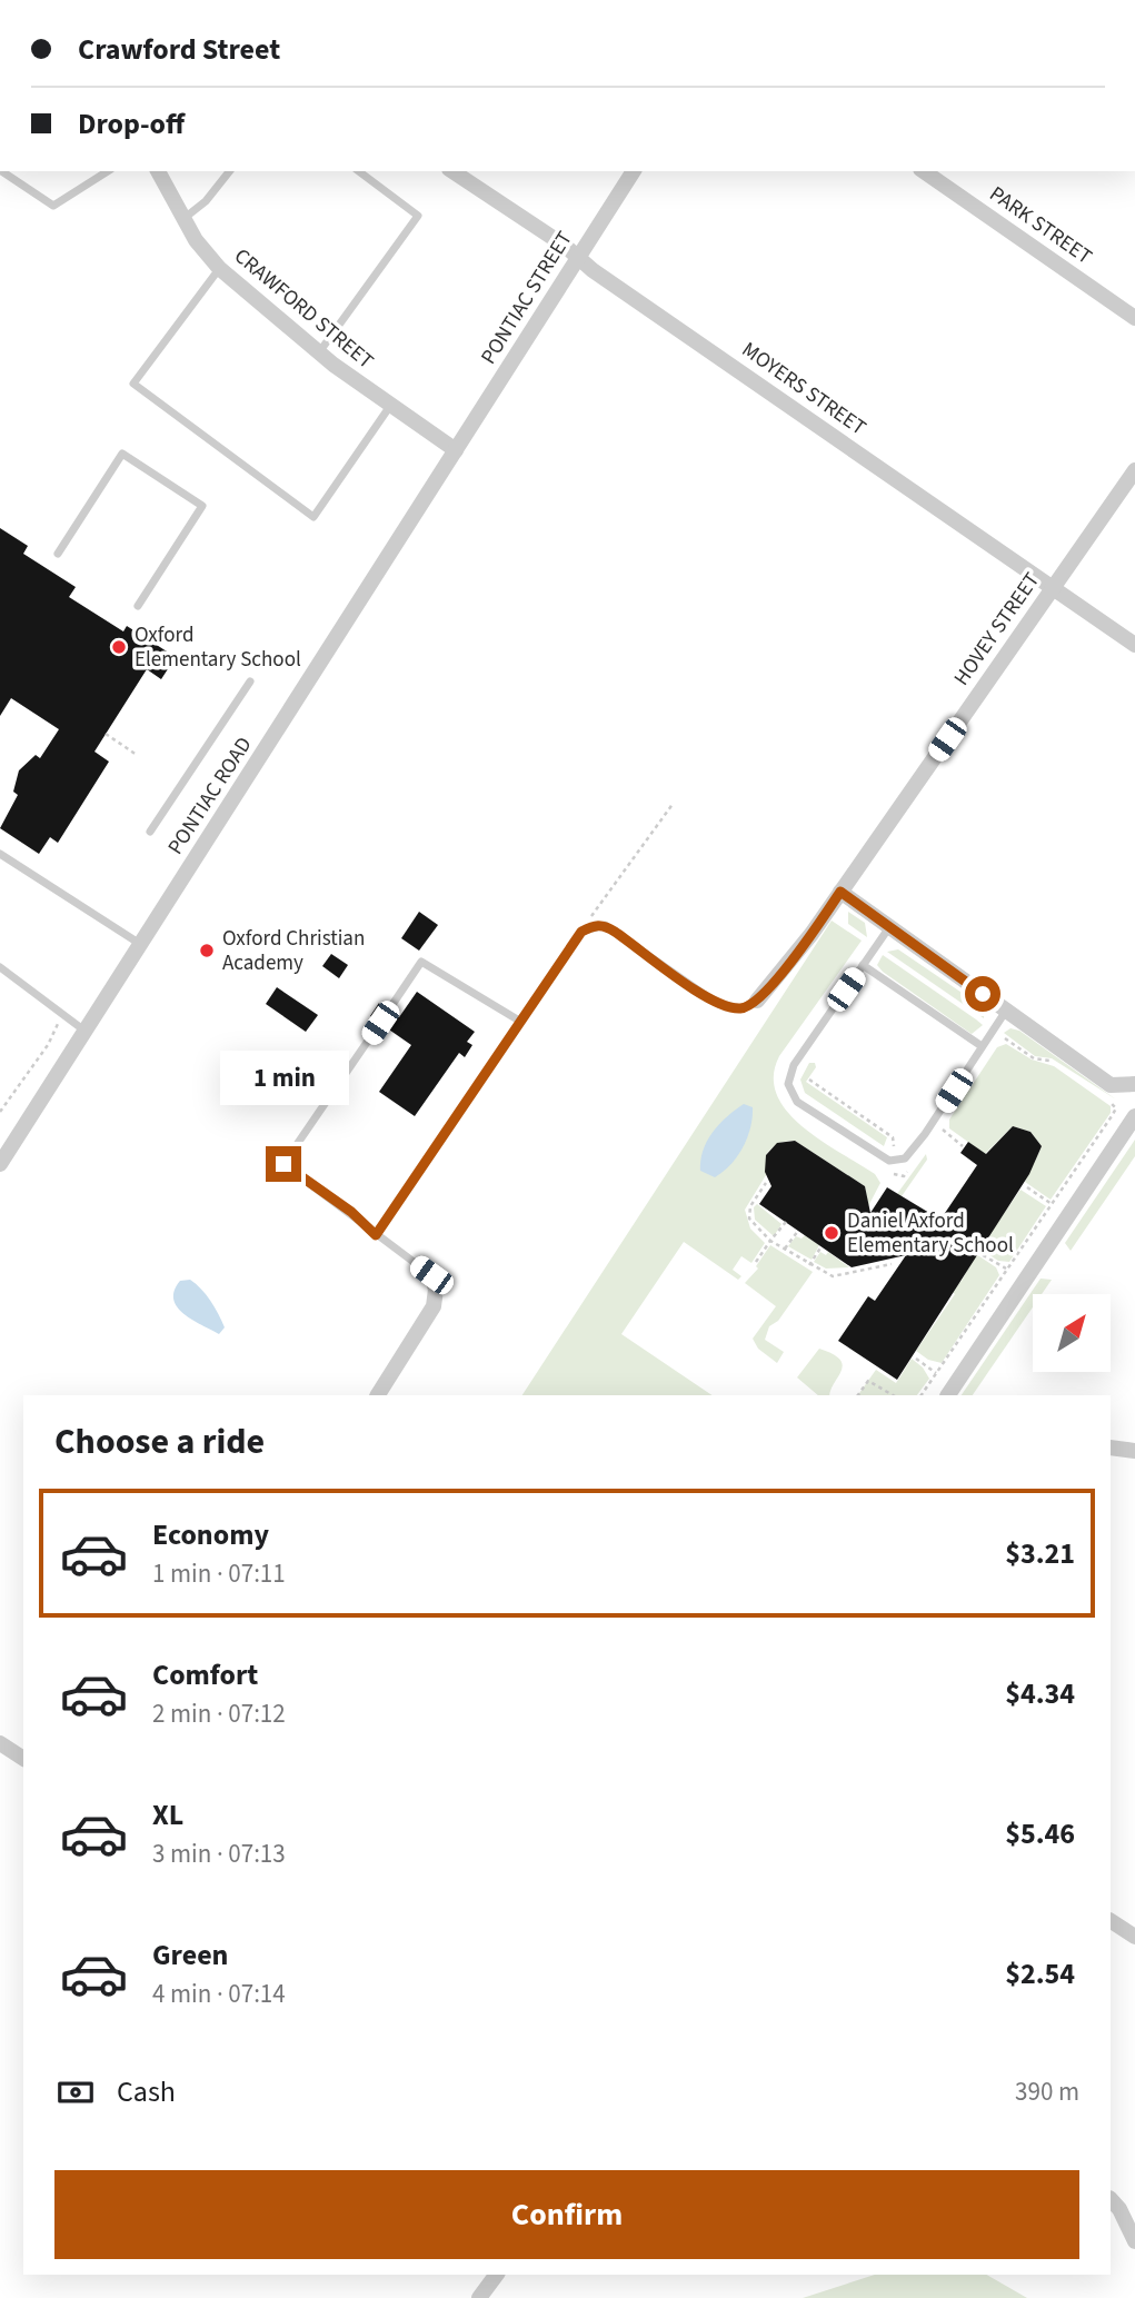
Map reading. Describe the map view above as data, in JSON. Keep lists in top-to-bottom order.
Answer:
{
  "streets": {
    "street": [
      "PARK STREET",
      "PONTIAC STREET",
      "CRAWFORD STREET",
      "MOYERS STREET",
      "HOVEY STREET",
      "PONTIAC ROAD"
    ]
  },
  "crossings": [
    ["PONTIAC STREET", "CRAWFORD STREET"],
    ["PONTIAC STREET", "MOYERS STREET"],
    ["PONTIAC STREET", "PONTIAC ROAD"],
    ["CRAWFORD STREET", "PONTIAC ROAD"],
    ["MOYERS STREET", "HOVEY STREET"]
  ],
  "places": ["Oxford Elementary School", "Oxford Christian Academy", "Daniel Axford Elementary School"],
  "north": "top right",
  "page": {
    "banner": ["Crawford Street", "Drop-off"],
    "bubble": "1 min",
    "heading": "Choose a ride",
    "list": [
      {
        "name": "Economy",
        "note": "1 min · 07:11",
        "value": "$3.21"
      },
      {
        "name": "Comfort",
        "note": "2 min · 07:12",
        "value": "$4.34"
      },
      {
        "name": "XL",
        "note": "3 min · 07:13",
        "value": "$5.46"
      },
      {
        "name": "Green",
        "note": "4 min · 07:14",
        "value": "$2.54"
      }
    ],
    "pay": ["Cash", "390 m"],
    "buttons": "Confirm"
  }
}
